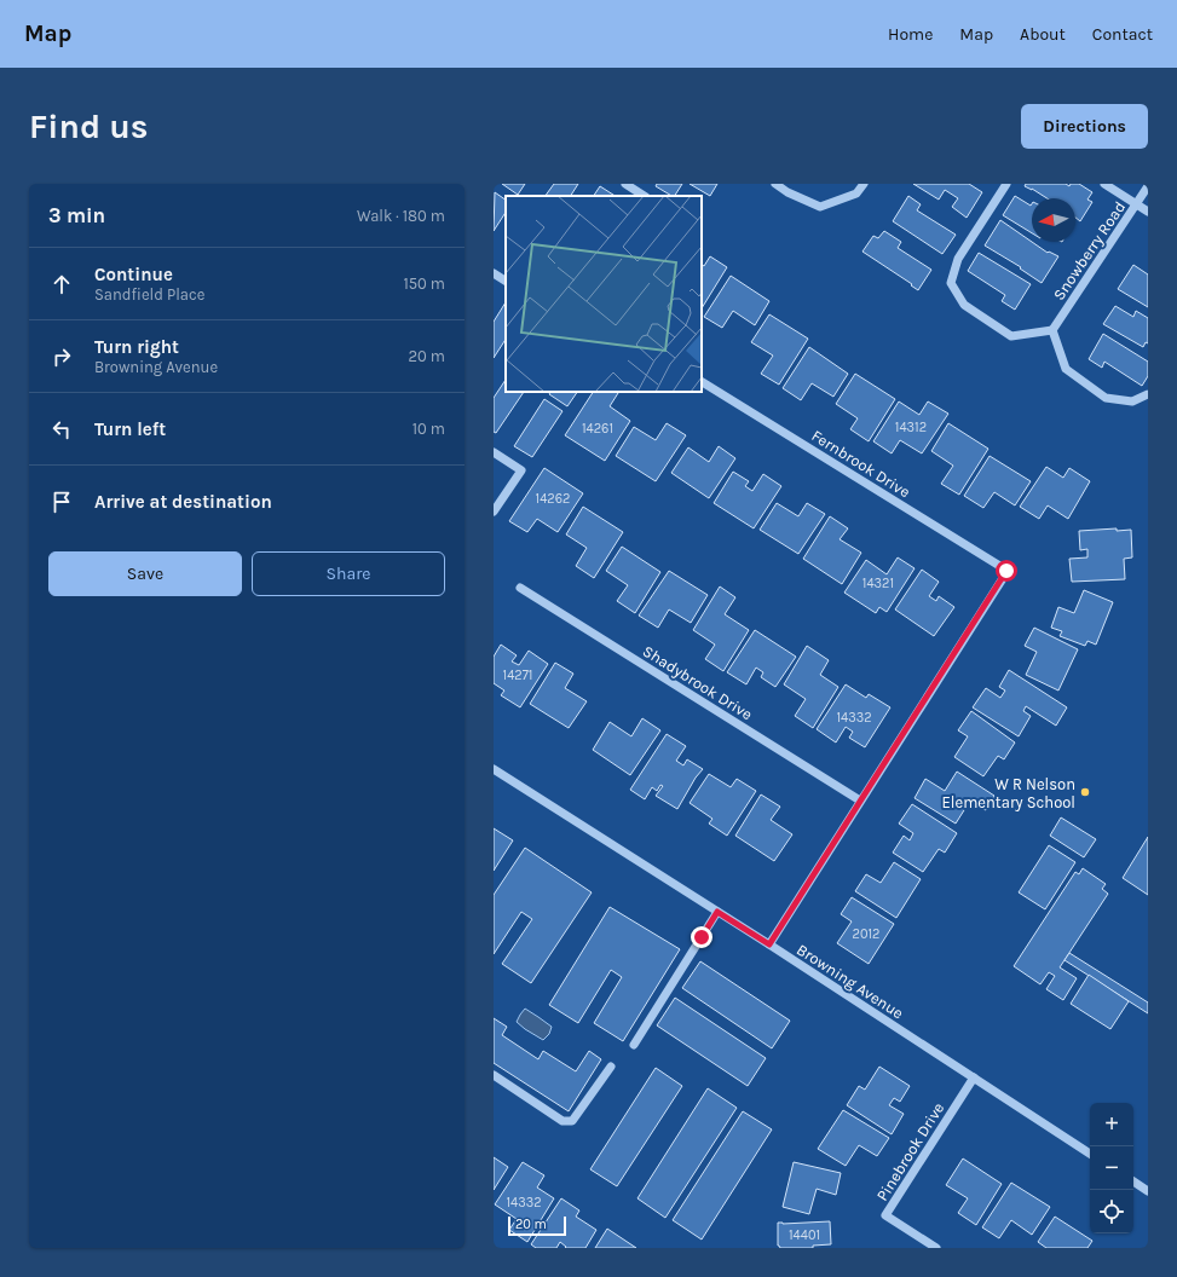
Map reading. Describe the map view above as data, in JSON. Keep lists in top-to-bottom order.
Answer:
{
  "streets": {
    "street": [
      "Snowberry Road",
      "Fernbrook Drive",
      "Shadybrook Drive",
      "Browning Avenue",
      "Pinebrook Drive"
    ]
  },
  "crossings": [
    ["Fernbrook Drive", "Shadybrook Drive"],
    ["Browning Avenue", "Pinebrook Drive"]
  ],
  "places": ["W R Nelson Elementary School"],
  "house_numbers": [
    "14312",
    "14261",
    "14262",
    "14321",
    "14271",
    "14332",
    "2012",
    "14332",
    "14401"
  ],
  "scale_bar": "20 m",
  "north": "left",
  "page": {
    "header": "Map",
    "nav": [
      "Home",
      "Map",
      "About",
      "Contact"
    ],
    "buttons": [
      "Directions",
      ["Save", "Share"]
    ],
    "title": "Find us",
    "heading": ["3 min", "Walk · 180 m"],
    "list": [
      ["Continue", "Sandfield Place", "150 m"],
      ["Turn right", "Browning Avenue", "20 m"],
      ["Turn left", "10 m"],
      "Arrive at destination"
    ],
    "map_buttons": ["+", "−"],
    "scale": "20 m"
  }
}
